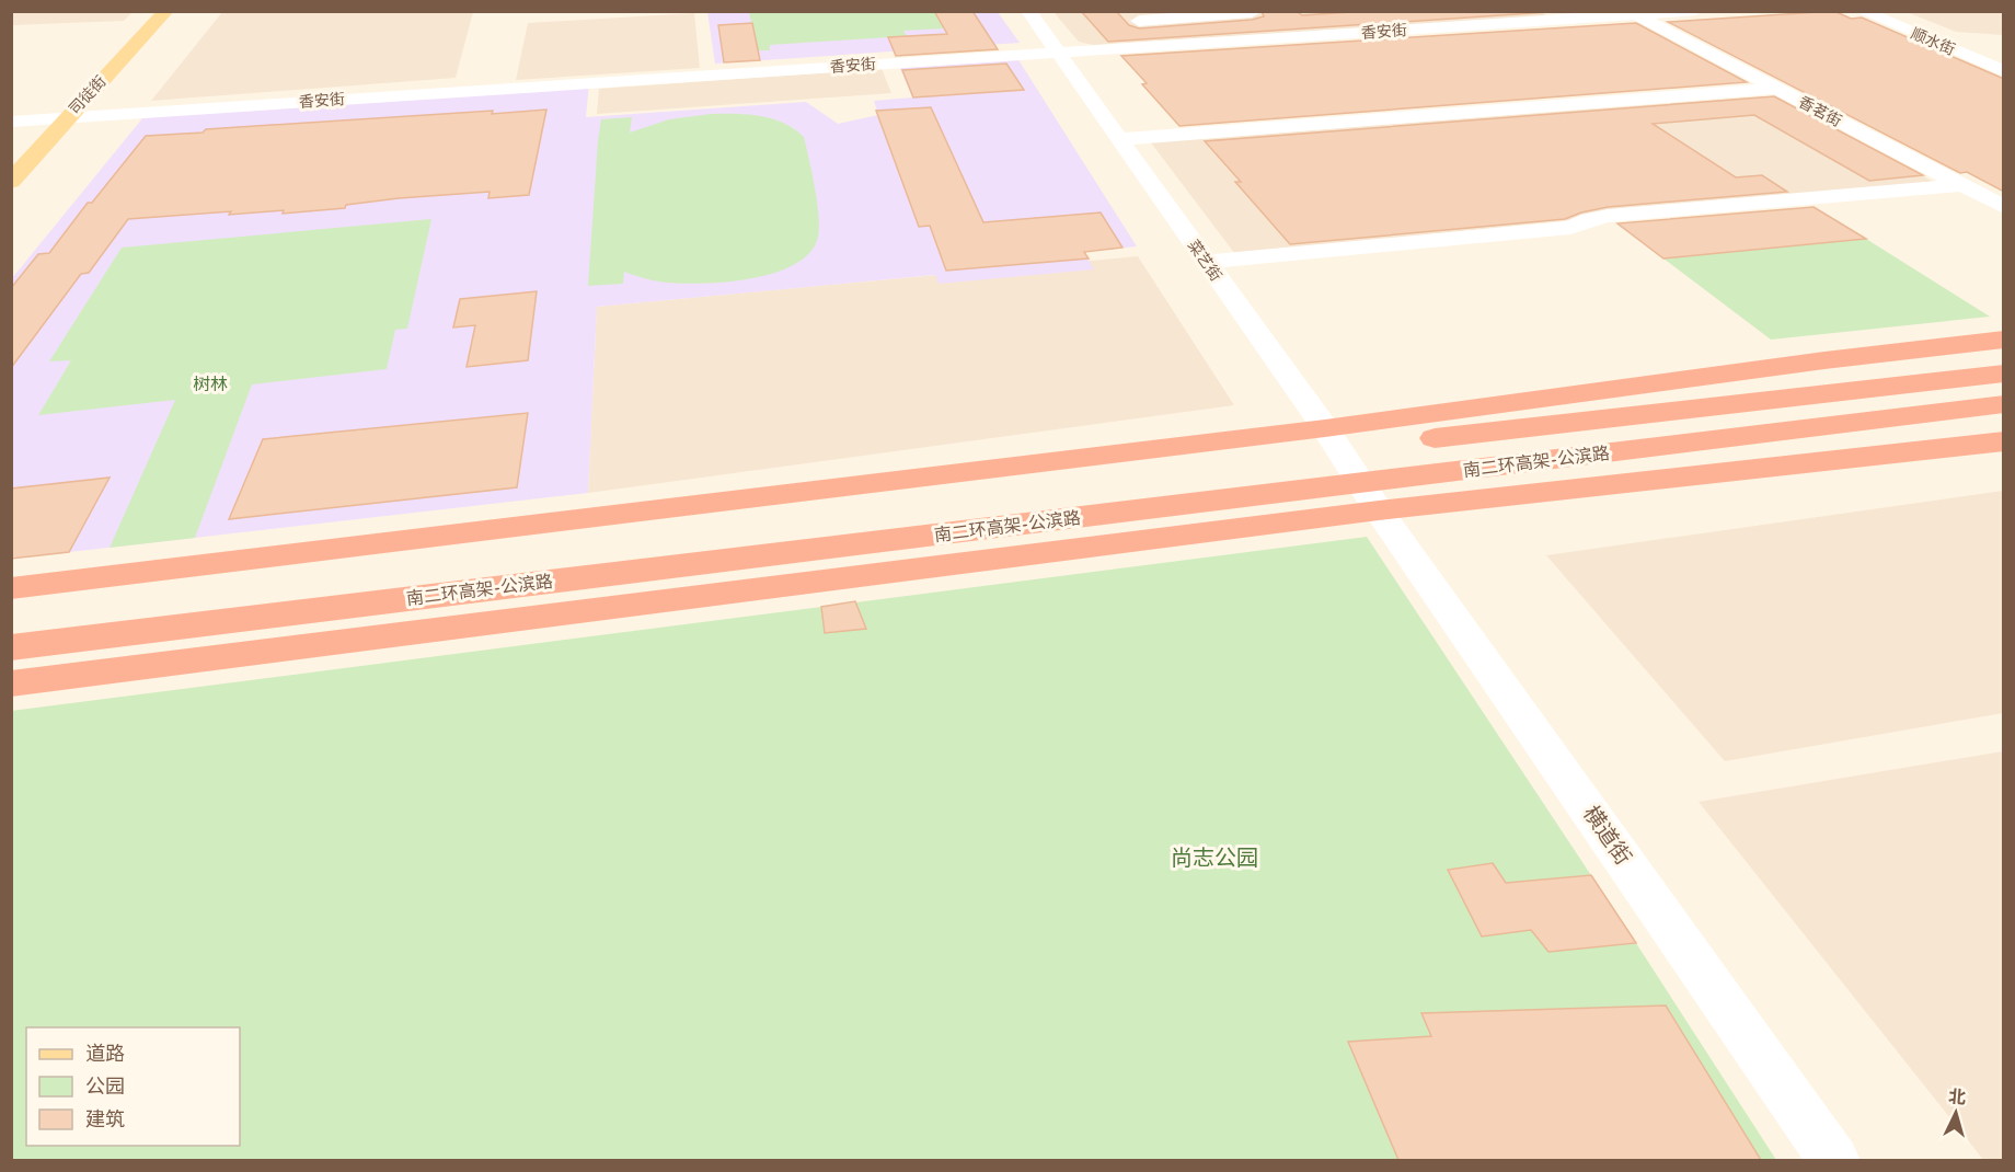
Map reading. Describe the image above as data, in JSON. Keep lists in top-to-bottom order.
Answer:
{
  "streets": {
    "highway": ["南二环高架-公滨路"],
    "main road": ["司徒街"],
    "street": [
      "香安街",
      "顺水街",
      "香茗街",
      "菜艺街",
      "横道街"
    ]
  },
  "crossings": [
    ["香安街", "司徒街"],
    ["香安街", "香茗街"],
    ["香安街", "菜艺街"],
    ["菜艺街", "横道街"]
  ],
  "parks": ["树林", "尚志公园"],
  "legend": ["道路", "公园", "建筑"],
  "north": "top"
}
